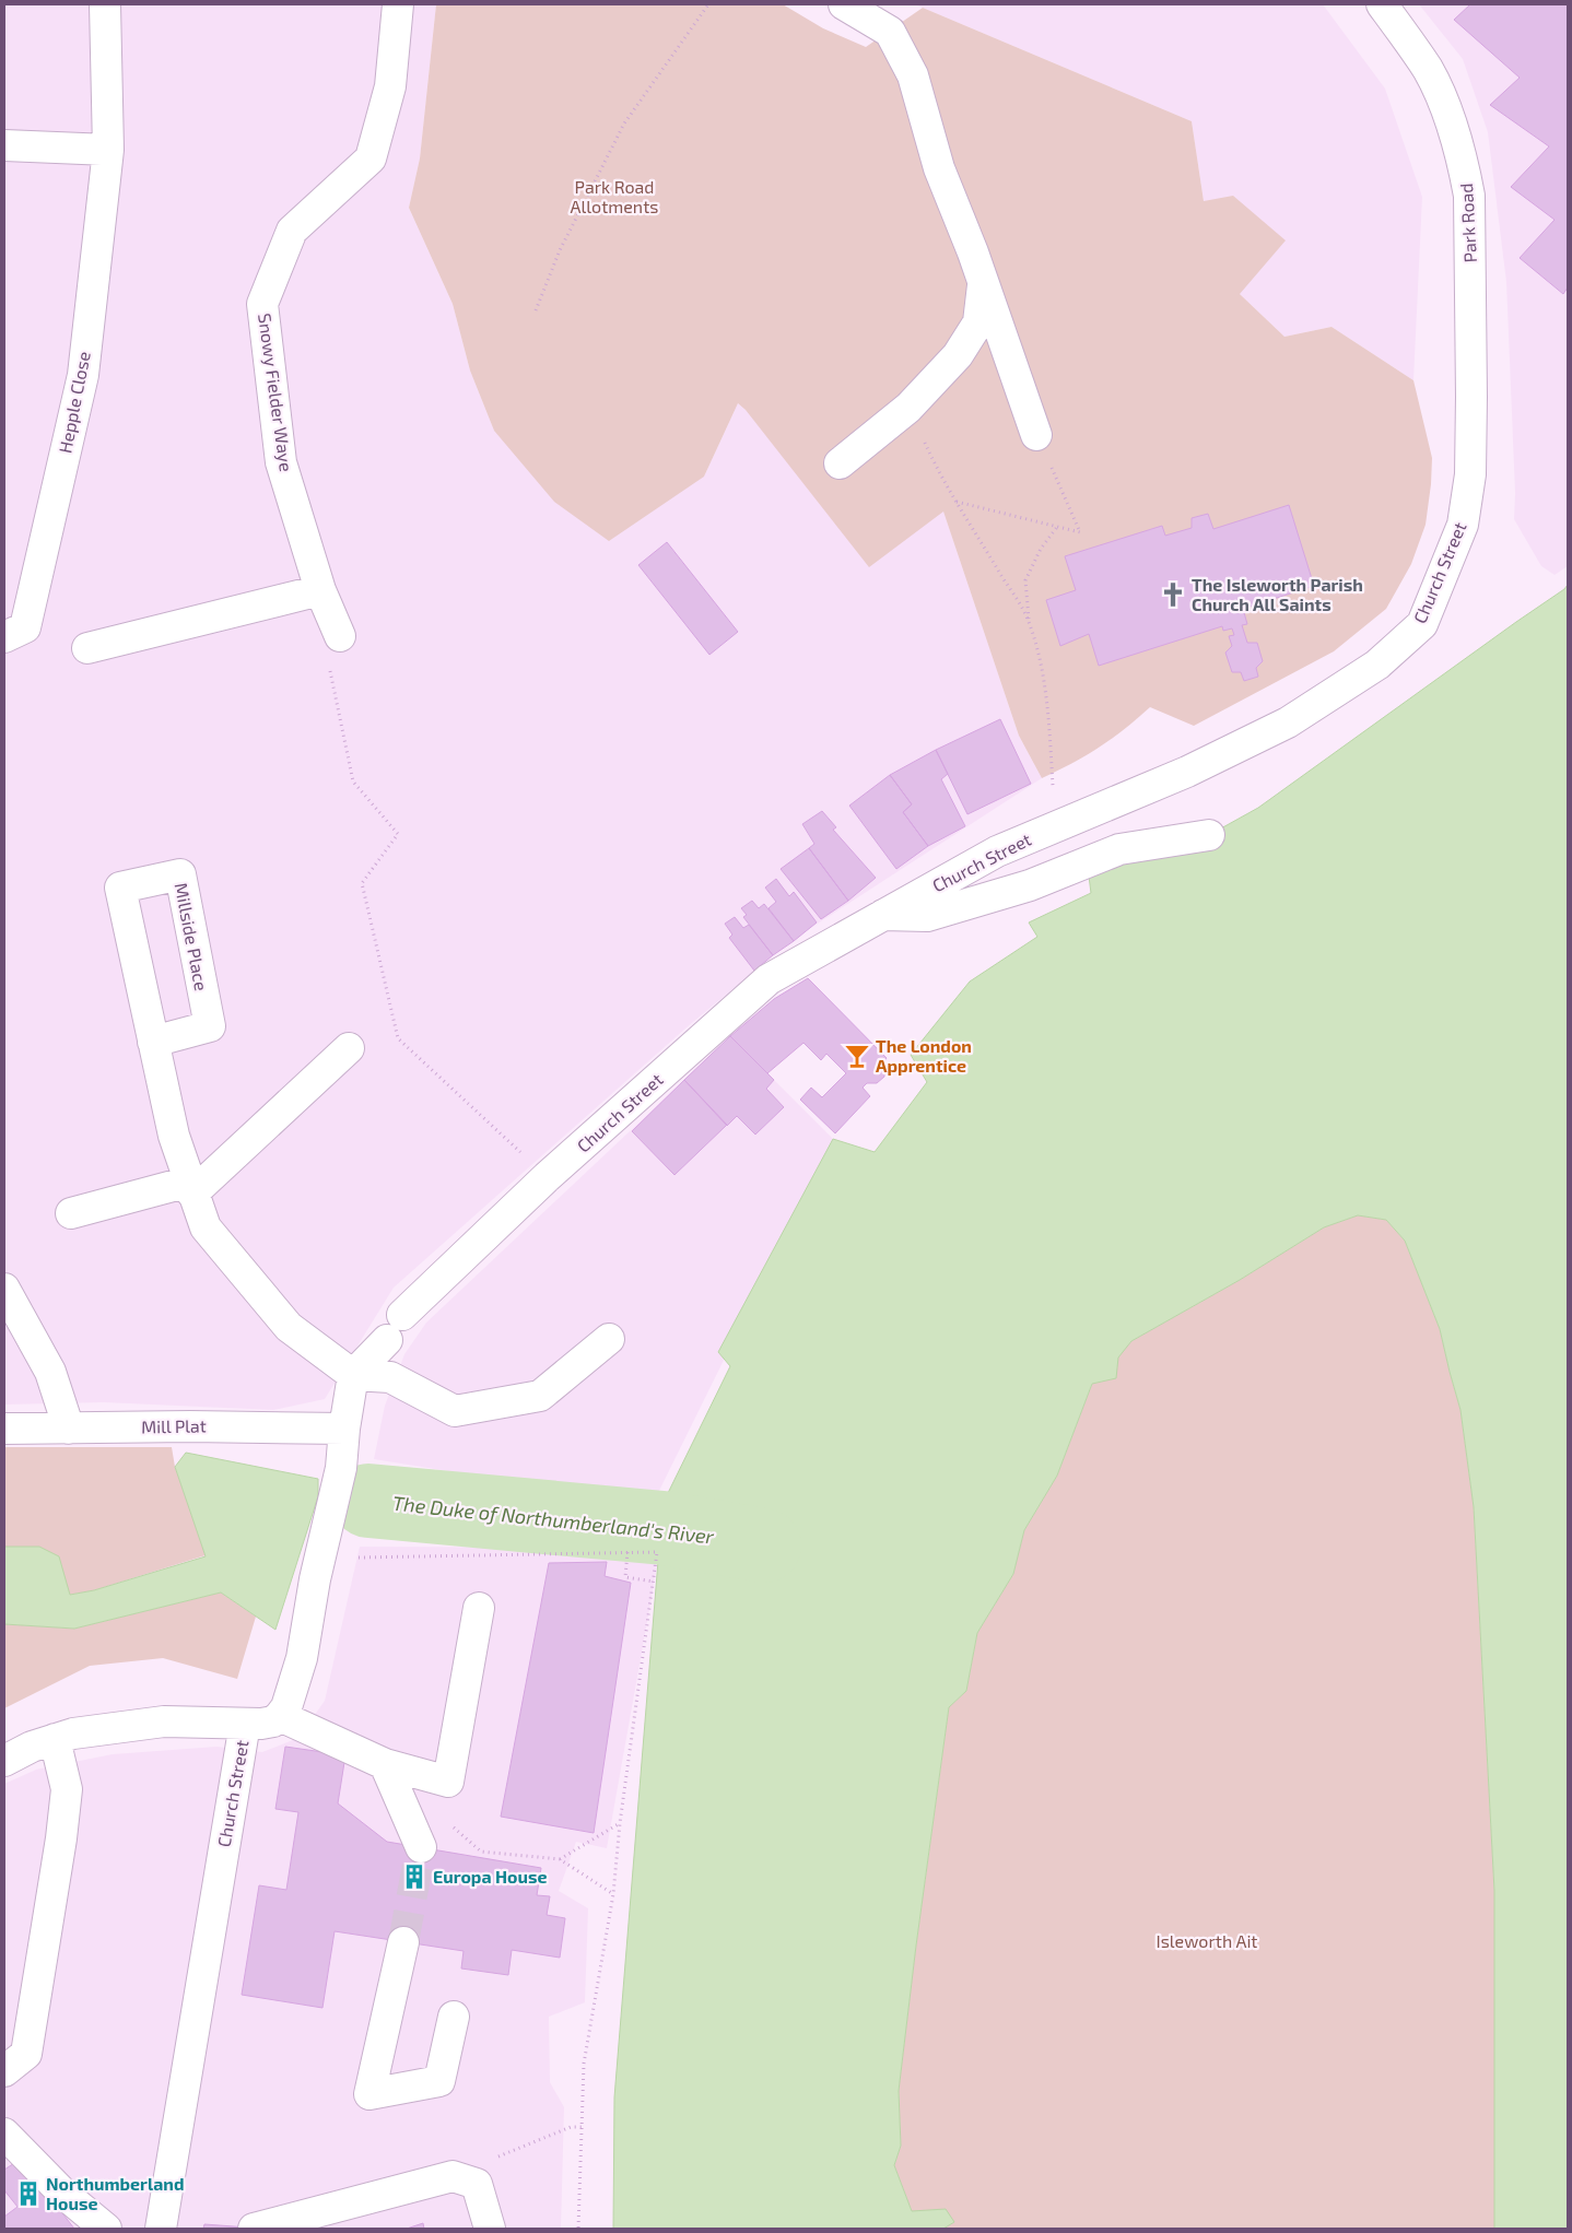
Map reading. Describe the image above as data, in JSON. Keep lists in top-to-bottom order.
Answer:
{
  "streets": {
    "street": [
      "Park Road",
      "Snowy Fielder Waye",
      "Hepple Close",
      "Church Street",
      "Millside Place",
      "Mill Plat"
    ]
  },
  "crossings": [
    ["Park Road", "Church Street"]
  ],
  "water": ["The Duke of Northumberland's River"],
  "parks": ["Park Road Allotments", "Isleworth Ait"],
  "places": {
    "church": ["The Isleworth Parish Church All Saints"],
    "bar": ["The London Apprentice"],
    "building": ["Europa House", "Northumberland House"]
  }
}
